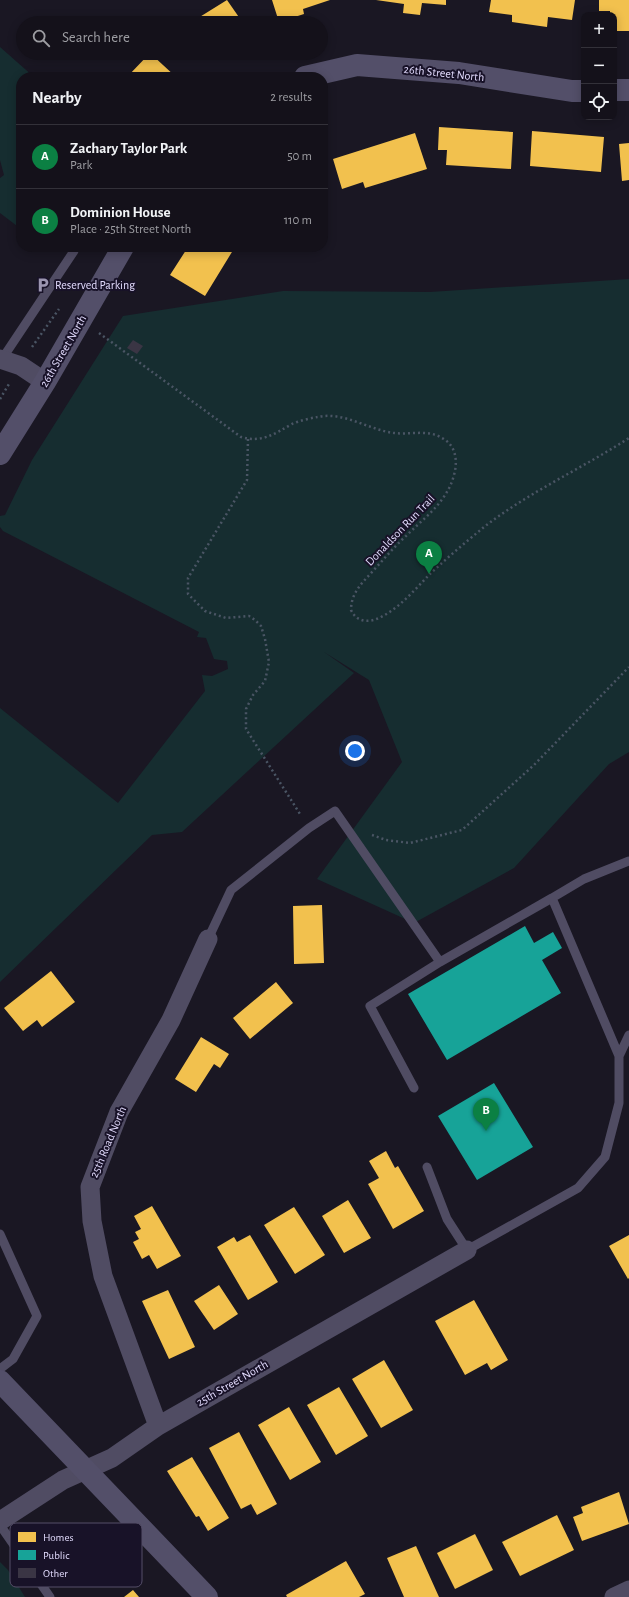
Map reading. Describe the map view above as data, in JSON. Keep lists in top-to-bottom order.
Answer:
{
  "streets": {
    "street": ["26th Street North", "25th Road North", "25th Street North"],
    "path": ["Donaldson Run Trail"]
  },
  "crossings": [
    ["25th Road North", "25th Street North"]
  ],
  "places": {
    "parking": ["Reserved Parking"]
  },
  "legend": ["Homes", "Public", "Other"],
  "page": {
    "map_buttons": ["+", "−"],
    "search": "Search here",
    "heading": ["Nearby", "2 results"],
    "list": [
      {
        "mark": "A",
        "name": "Zachary Taylor Park",
        "note": "Park",
        "value": "50 m"
      },
      {
        "mark": "B",
        "name": "Dominion House",
        "note": "Place · 25th Street North",
        "value": "110 m"
      }
    ],
    "pins": ["A", "B"]
  }
}
